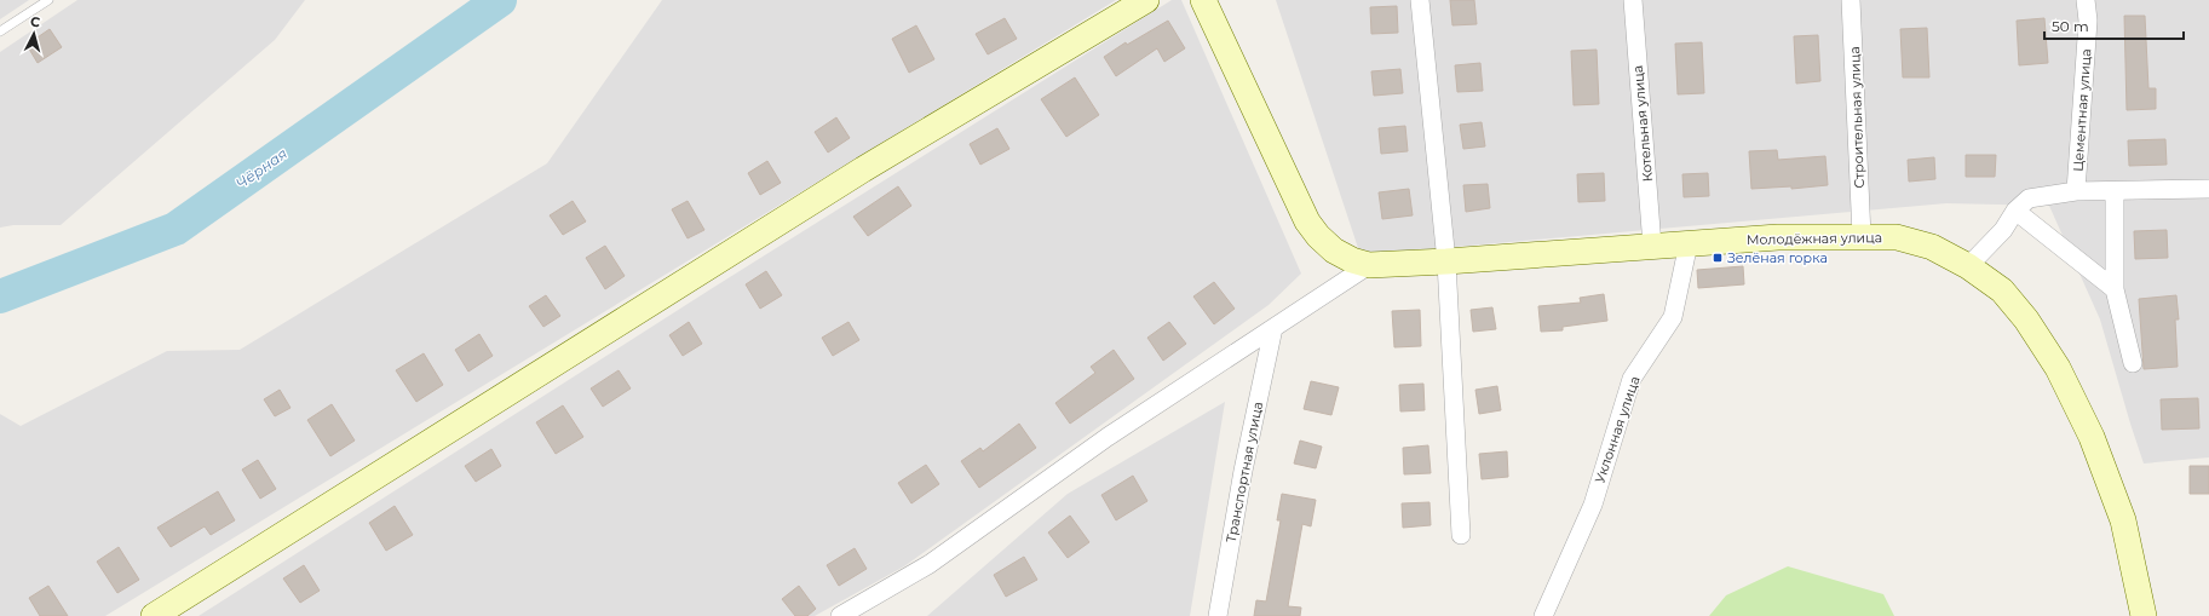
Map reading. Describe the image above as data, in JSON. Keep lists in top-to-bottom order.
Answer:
{
  "streets": {
    "street": [
      "Цементная улица",
      "Строительная улица",
      "Котельная улица",
      "Молодёжная улица",
      "Уклонная улица",
      "Транспортная улица"
    ]
  },
  "crossings": [
    ["Строительная улица", "Молодёжная улица"],
    ["Котельная улица", "Молодёжная улица"],
    ["Молодёжная улица", "Уклонная улица"]
  ],
  "water": ["Чёрная"],
  "places": {
    "transit": ["Зелёная горка"]
  },
  "scale_bar": "50 m",
  "north": "top"
}
